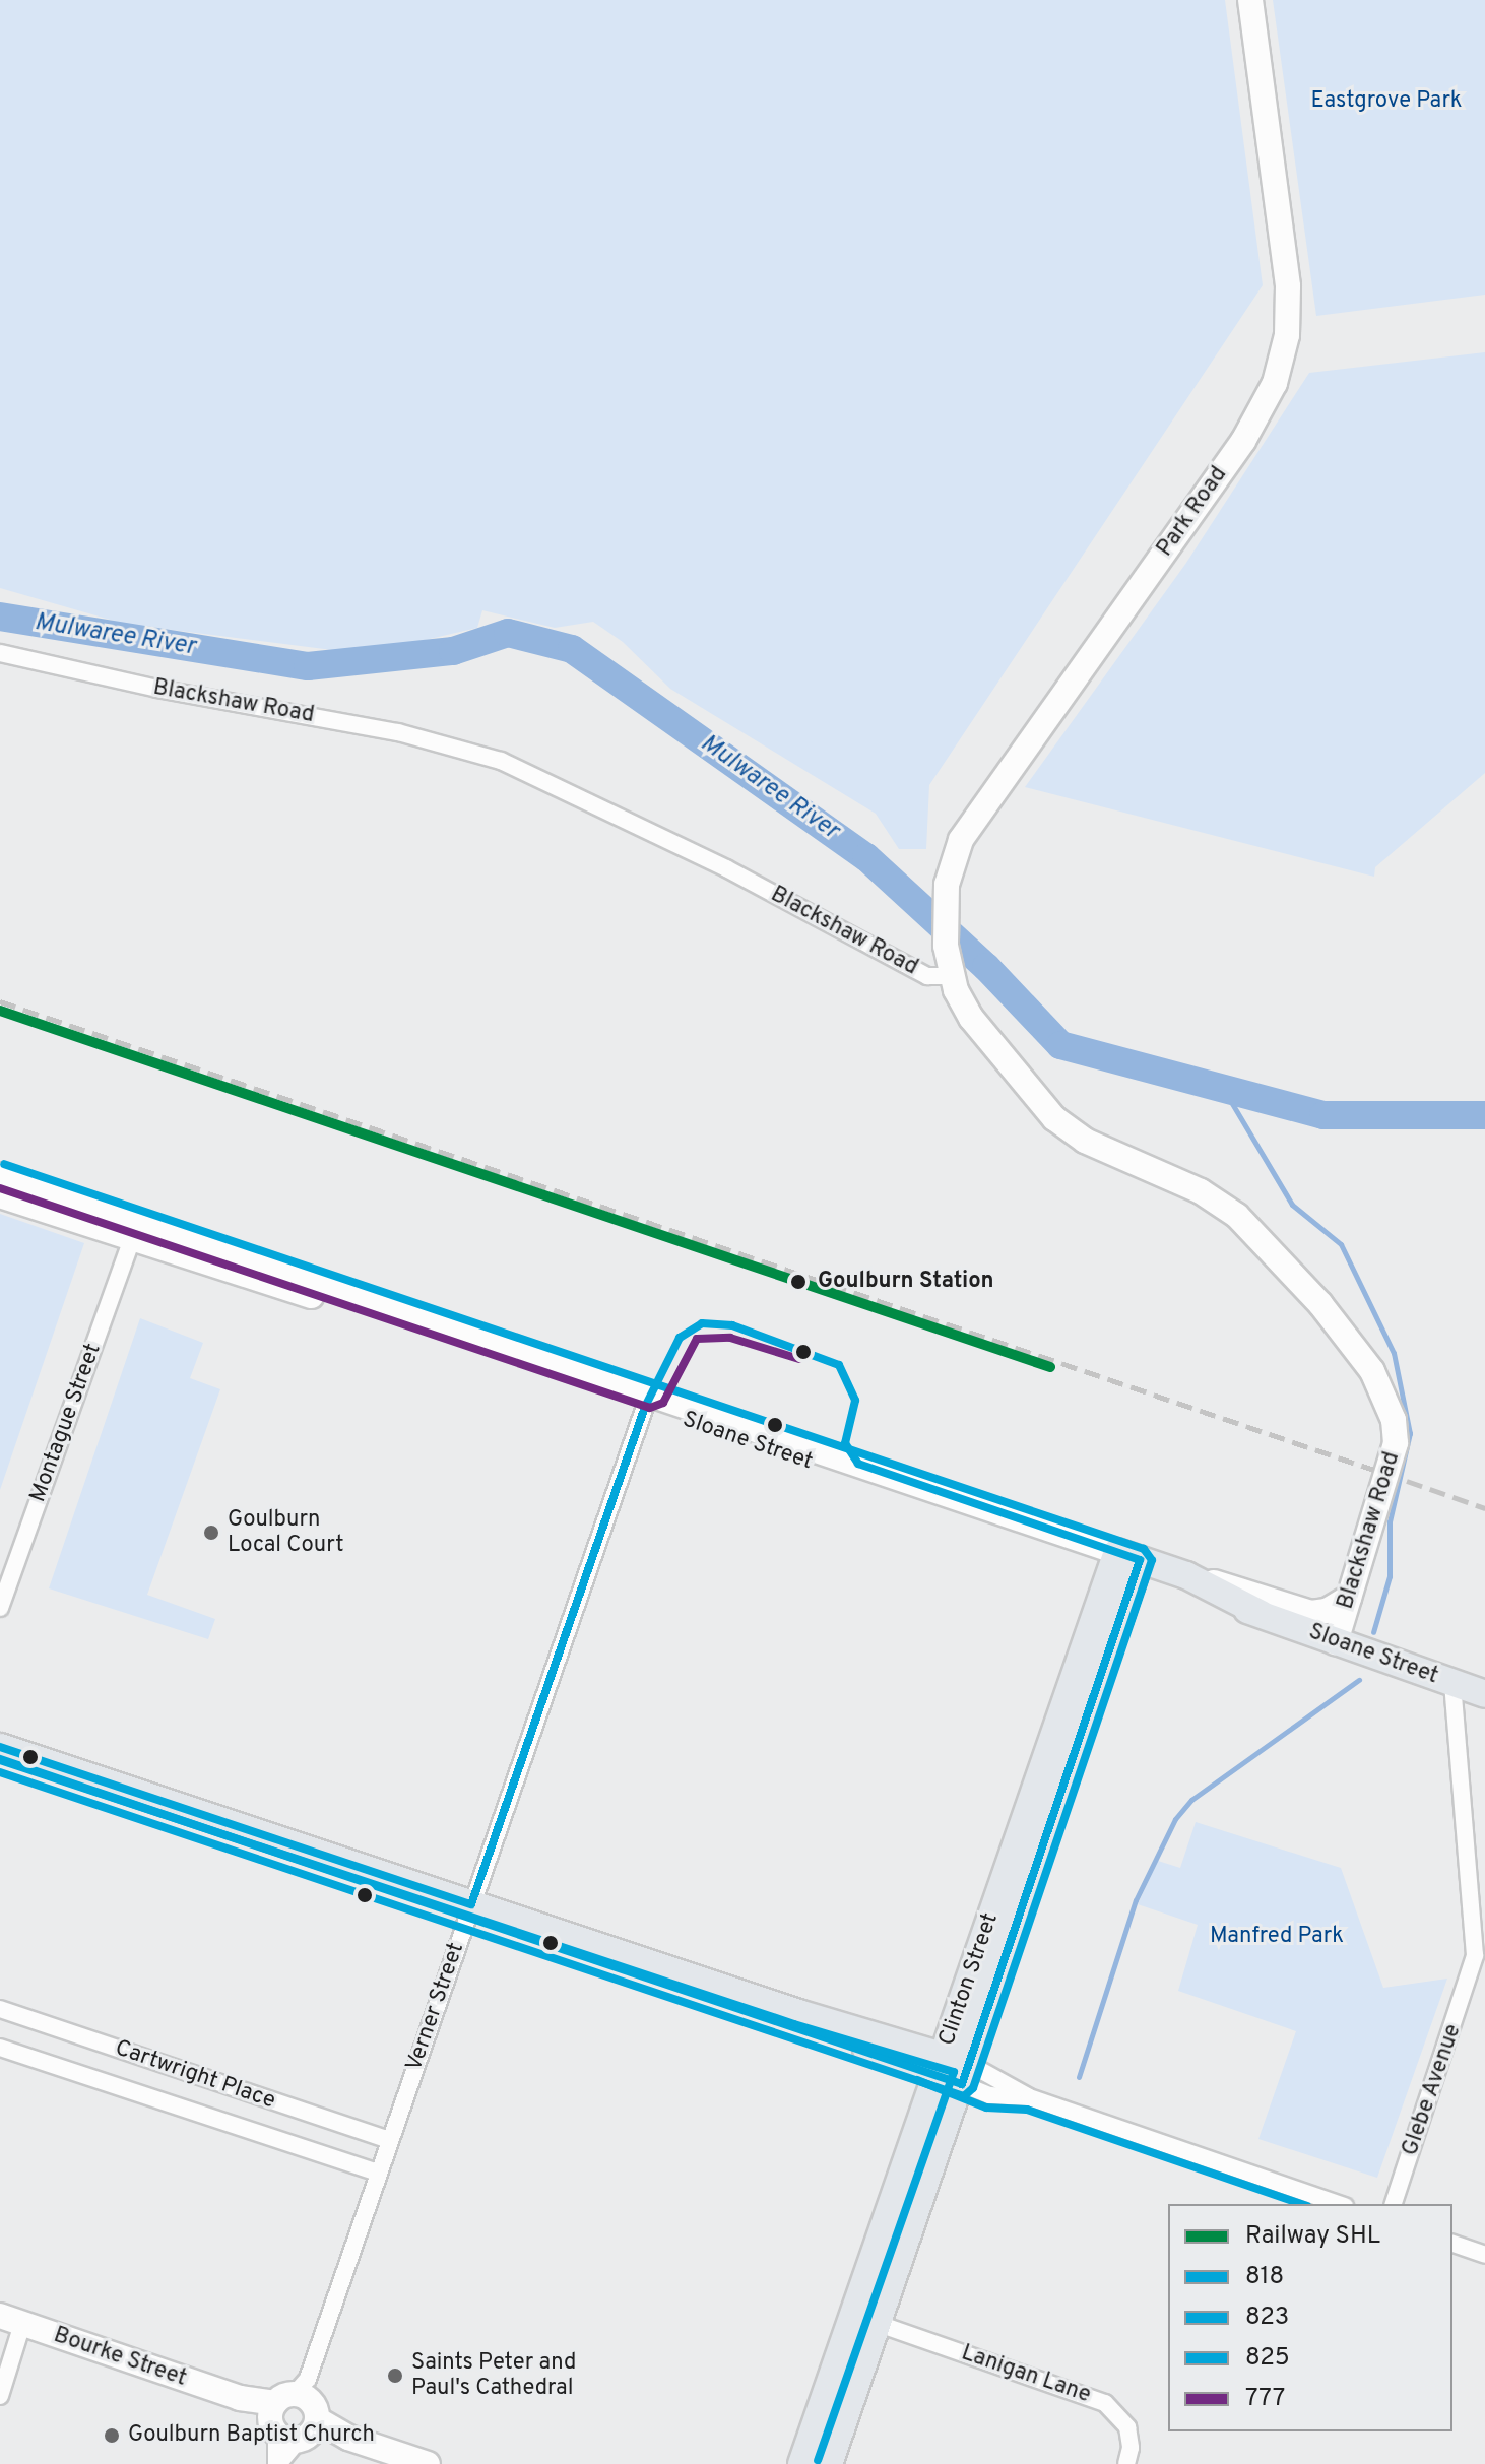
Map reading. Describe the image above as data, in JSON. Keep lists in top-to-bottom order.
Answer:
{
  "streets": {
    "main road": ["Sloane Street", "Clinton Street"],
    "street": [
      "Park Road",
      "Blackshaw Road",
      "Montague Street",
      "Verner Street",
      "Cartwright Place",
      "Glebe Avenue",
      "Bourke Street",
      "Lanigan Lane"
    ]
  },
  "crossings": [
    ["Park Road", "Blackshaw Road"],
    ["Blackshaw Road", "Sloane Street"],
    ["Montague Street", "Sloane Street"],
    ["Sloane Street", "Clinton Street"],
    ["Sloane Street", "Verner Street"],
    ["Sloane Street", "Glebe Avenue"],
    ["Clinton Street", "Lanigan Lane"],
    ["Verner Street", "Cartwright Place"],
    ["Verner Street", "Bourke Street"]
  ],
  "water": ["Mulwaree River"],
  "parks": ["Eastgrove Park", "Manfred Park"],
  "places": [
    "Goulburn Station",
    "Goulburn Local Court",
    "Saints Peter and Paul's Cathedral",
    "Goulburn Baptist Church"
  ],
  "lines": [
    "rail line SHL",
    "transit line 825",
    "transit line 777",
    "transit line 818",
    "transit line 823"
  ],
  "legend": [
    "Railway SHL",
    "818",
    "823",
    "825",
    "777"
  ]
}
